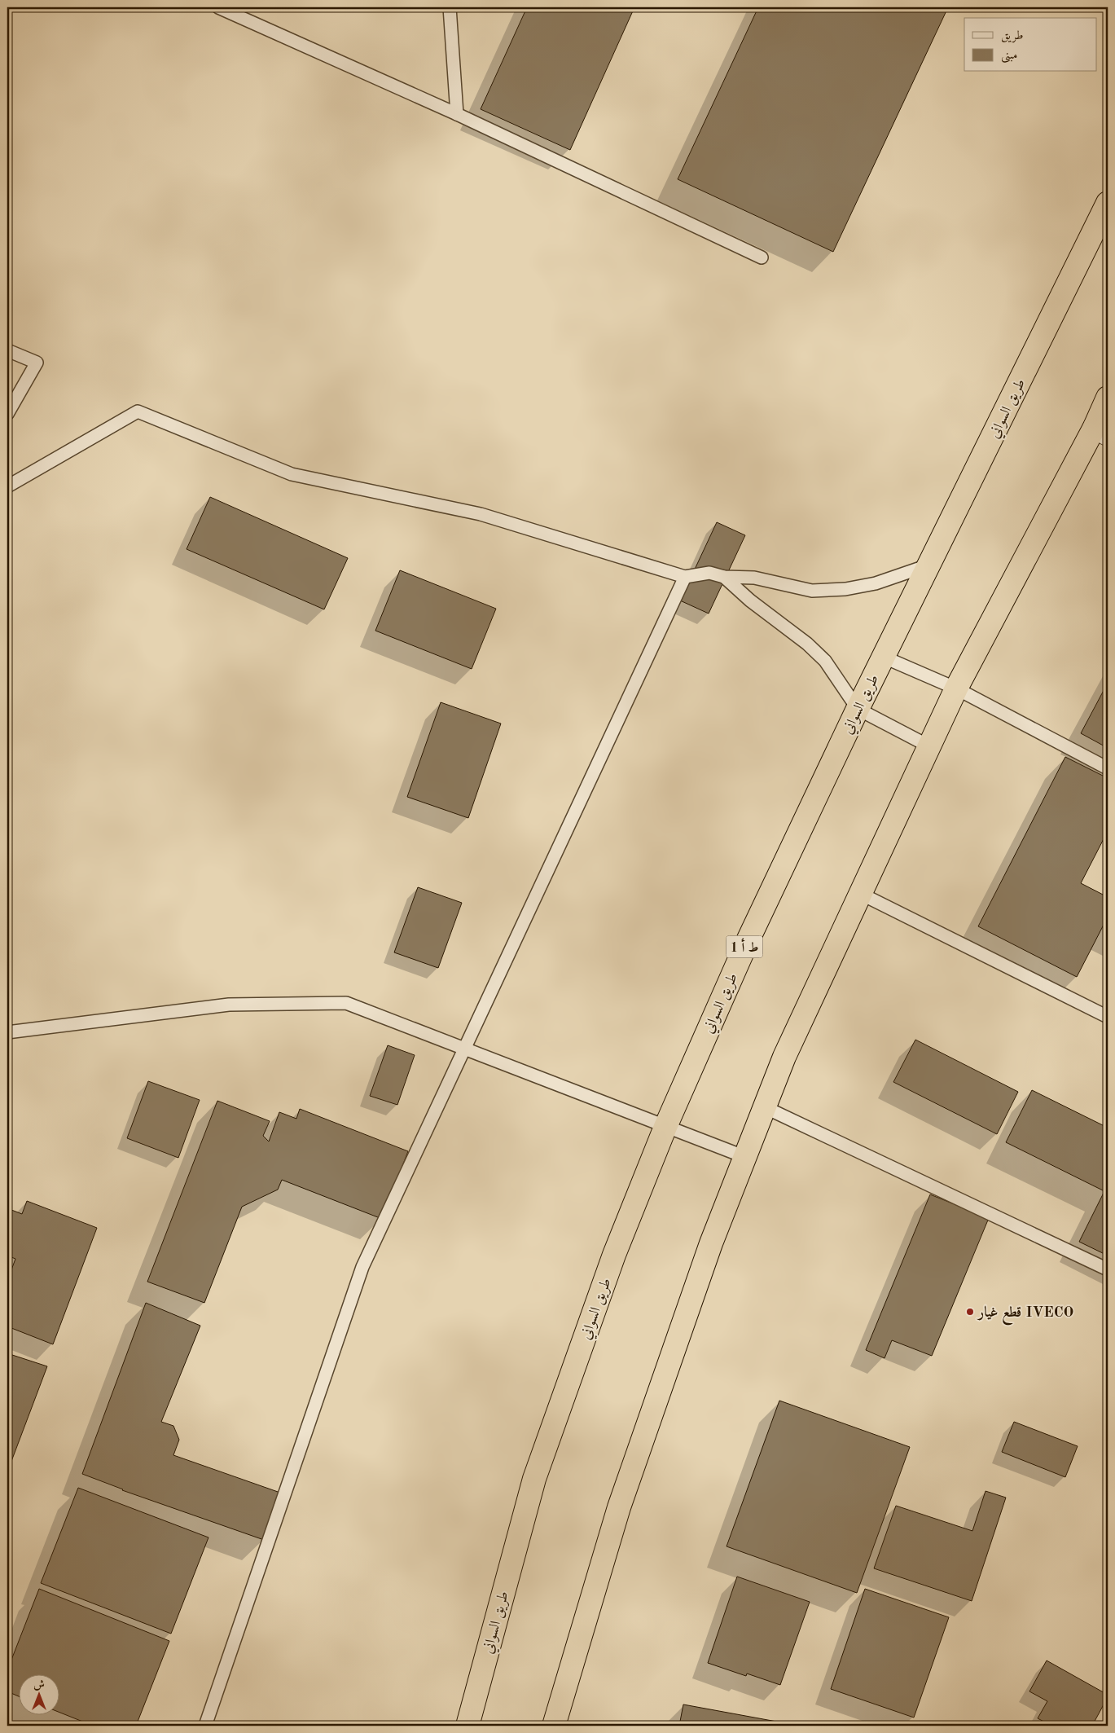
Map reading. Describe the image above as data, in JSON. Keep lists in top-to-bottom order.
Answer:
{
  "streets": {
    "highway": ["طريق السواني", "ط أ 1"]
  },
  "places": ["قطع غيار IVECO"],
  "legend": ["طريق", "مبنى"],
  "north": "top"
}
